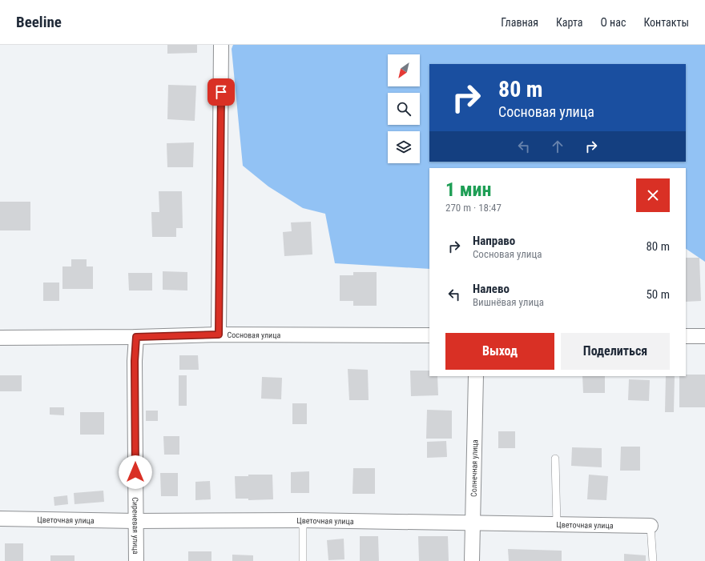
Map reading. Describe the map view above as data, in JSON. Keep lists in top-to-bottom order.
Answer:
{
  "streets": {
    "street": [
      "Сосновая улица",
      "Солнечная улица",
      "Цветочная улица",
      "Сиреневая улица"
    ]
  },
  "crossings": [
    ["Сосновая улица", "Сиреневая улица"],
    ["Солнечная улица", "Цветочная улица"],
    ["Цветочная улица", "Сиреневая улица"]
  ],
  "north": "bottom left",
  "page": {
    "header": "Beeline",
    "nav": [
      "Главная",
      "Карта",
      "О нас",
      "Контакты"
    ],
    "turn": ["80 m", "Сосновая улица"],
    "heading": ["1 мин", "270 m · 18:47"],
    "list": [
      {
        "name": "Направо",
        "note": "Сосновая улица",
        "value": "80 m"
      },
      {
        "name": "Налево",
        "note": "Вишнёвая улица",
        "value": "50 m"
      }
    ],
    "buttons": ["Выход", "Поделиться"]
  }
}
